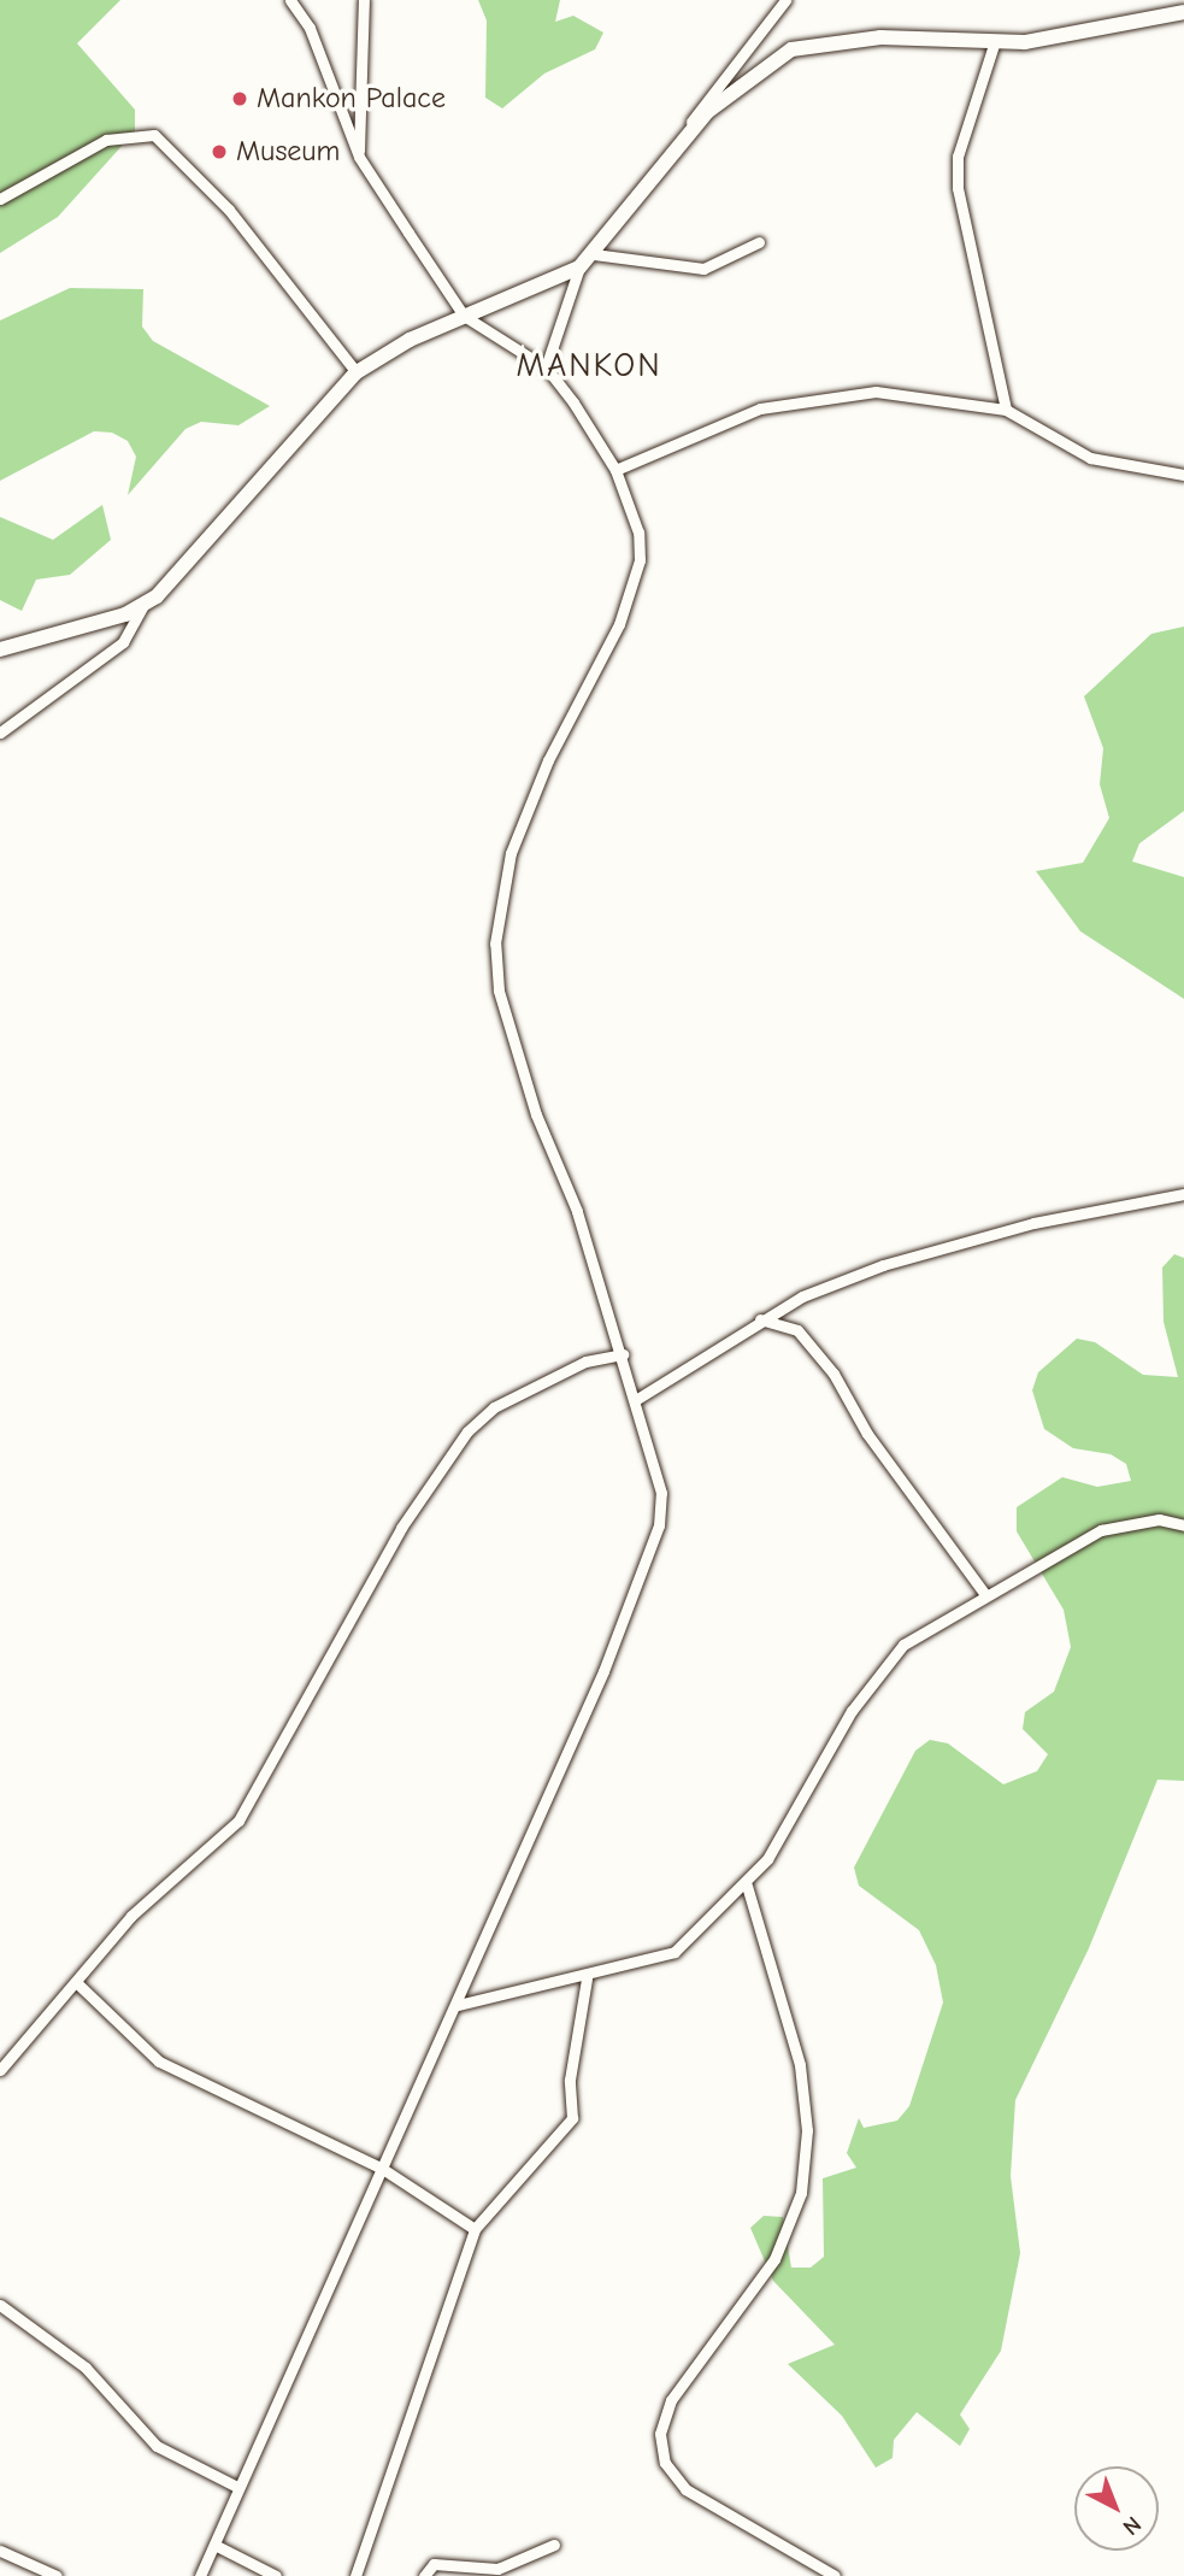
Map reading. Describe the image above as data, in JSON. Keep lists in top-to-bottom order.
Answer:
{
  "districts": ["MANKON"],
  "places": ["Mankon Palace", "Museum"],
  "north": "bottom right"
}
